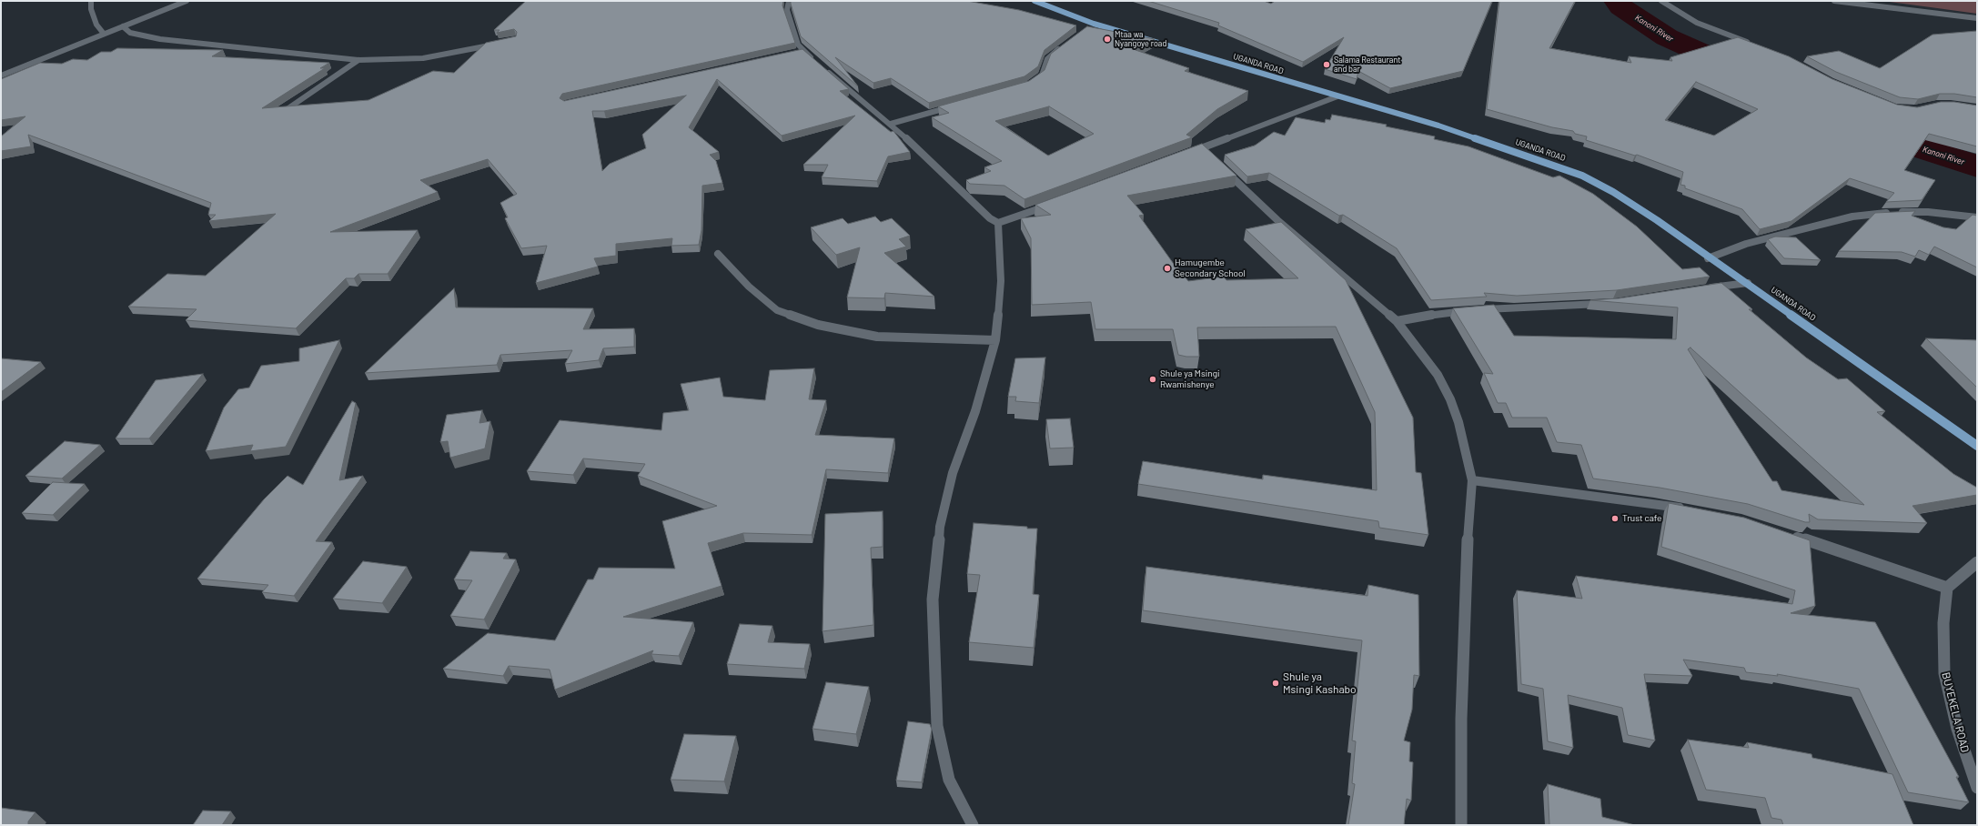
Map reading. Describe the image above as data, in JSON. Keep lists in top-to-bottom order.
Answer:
{
  "streets": {
    "main road": ["UGANDA ROAD"],
    "street": ["BUYEKELA ROAD"]
  },
  "water": ["Kanoni River"],
  "places": [
    "Mtaa wa Nyangoye road",
    "Salama Restaurant and bar",
    "Hamugembe Secondary School",
    "Shule ya Msingi Rwamishenye",
    "Trust cafe",
    "Shule ya Msingi Kashabo"
  ]
}
